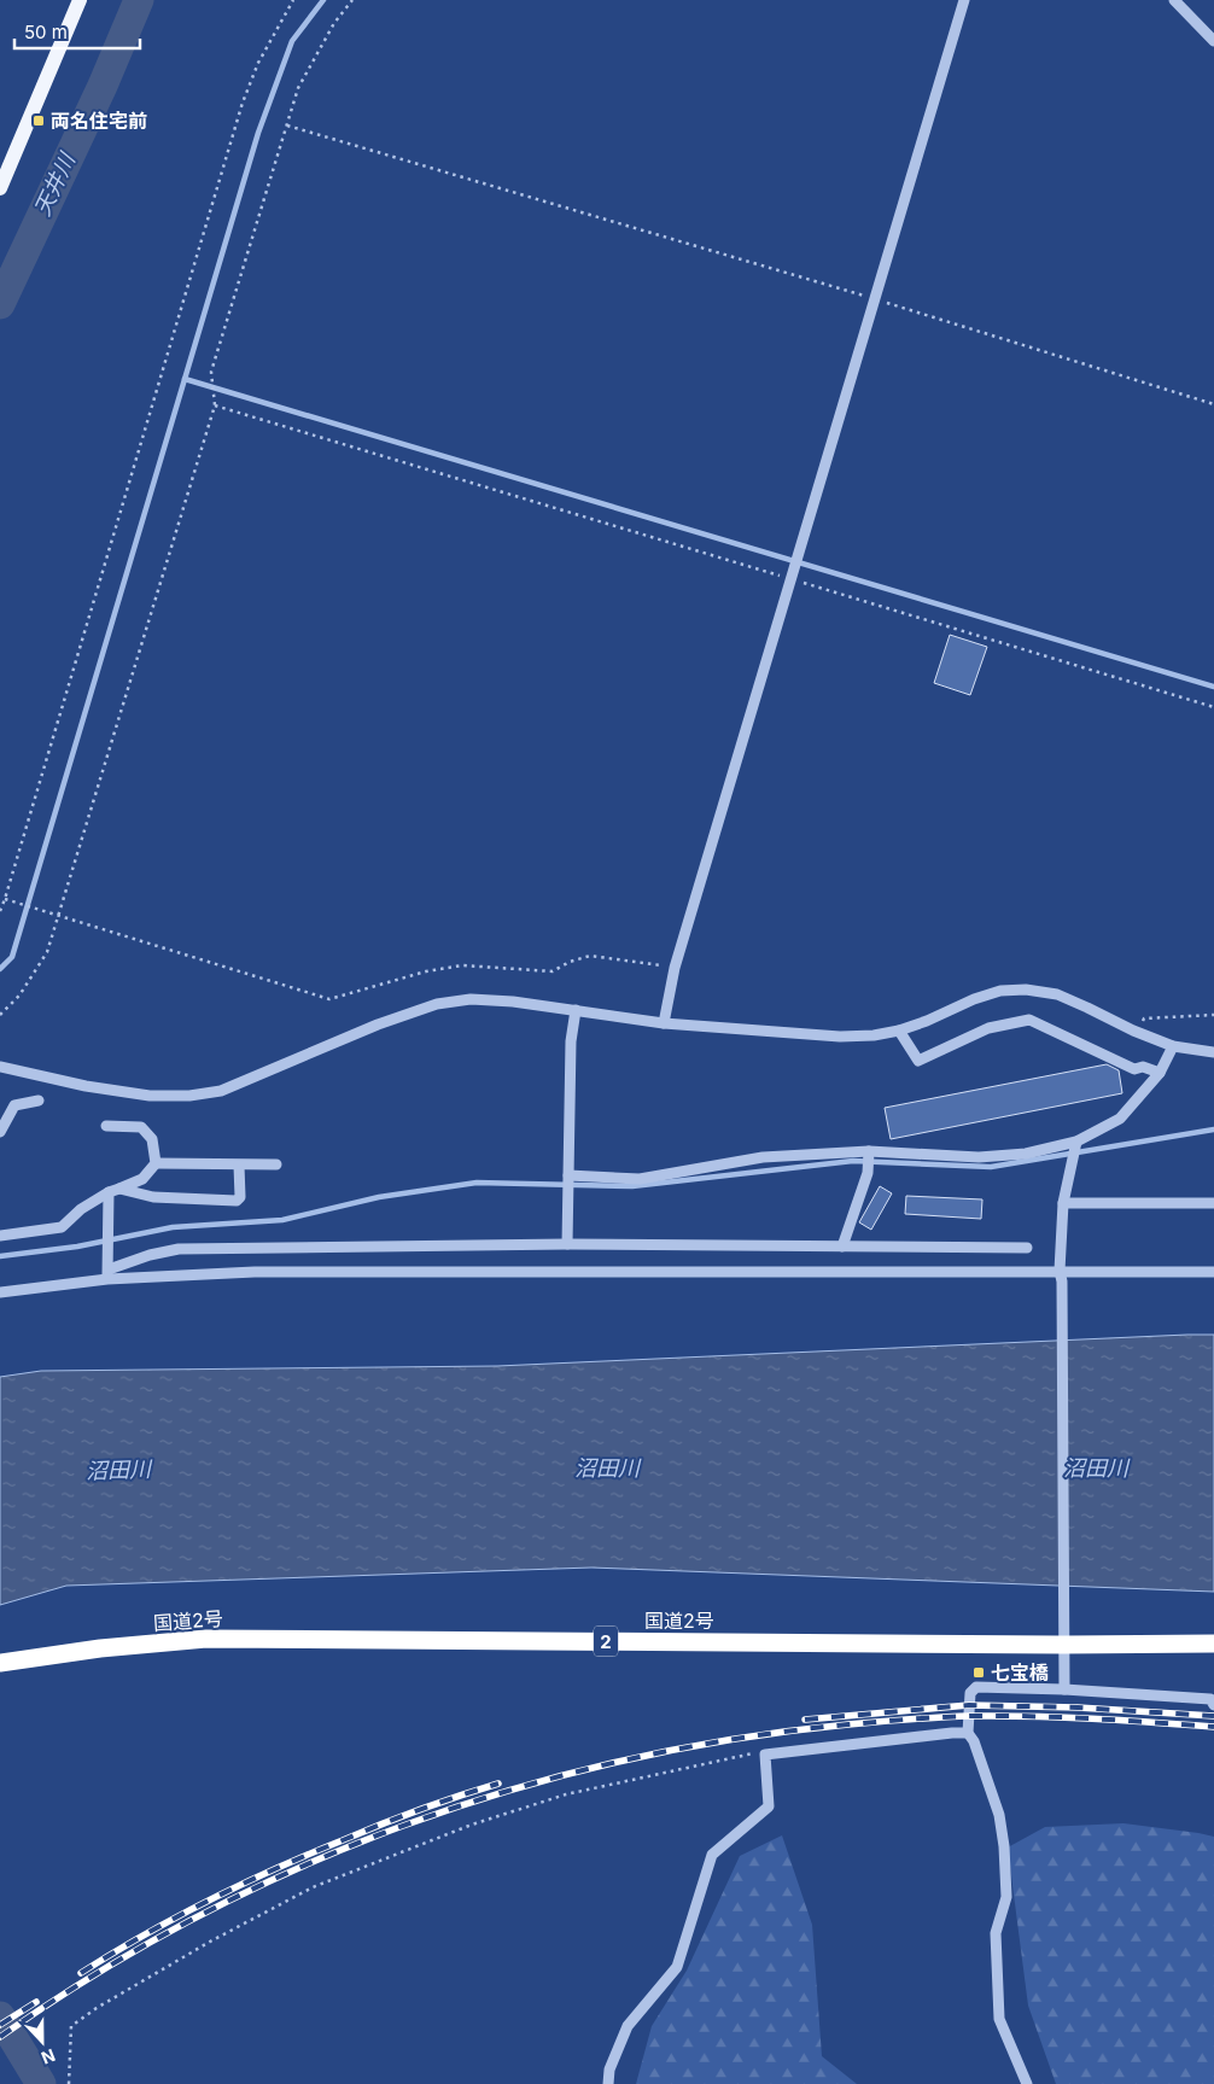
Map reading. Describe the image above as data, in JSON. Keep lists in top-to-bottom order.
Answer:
{
  "streets": {
    "highway": ["国道2号", "2"]
  },
  "water": ["天井川", "沼田川"],
  "places": {
    "transit": ["両名住宅前", "七宝橋"]
  },
  "scale_bar": "50 m",
  "north": "bottom"
}
